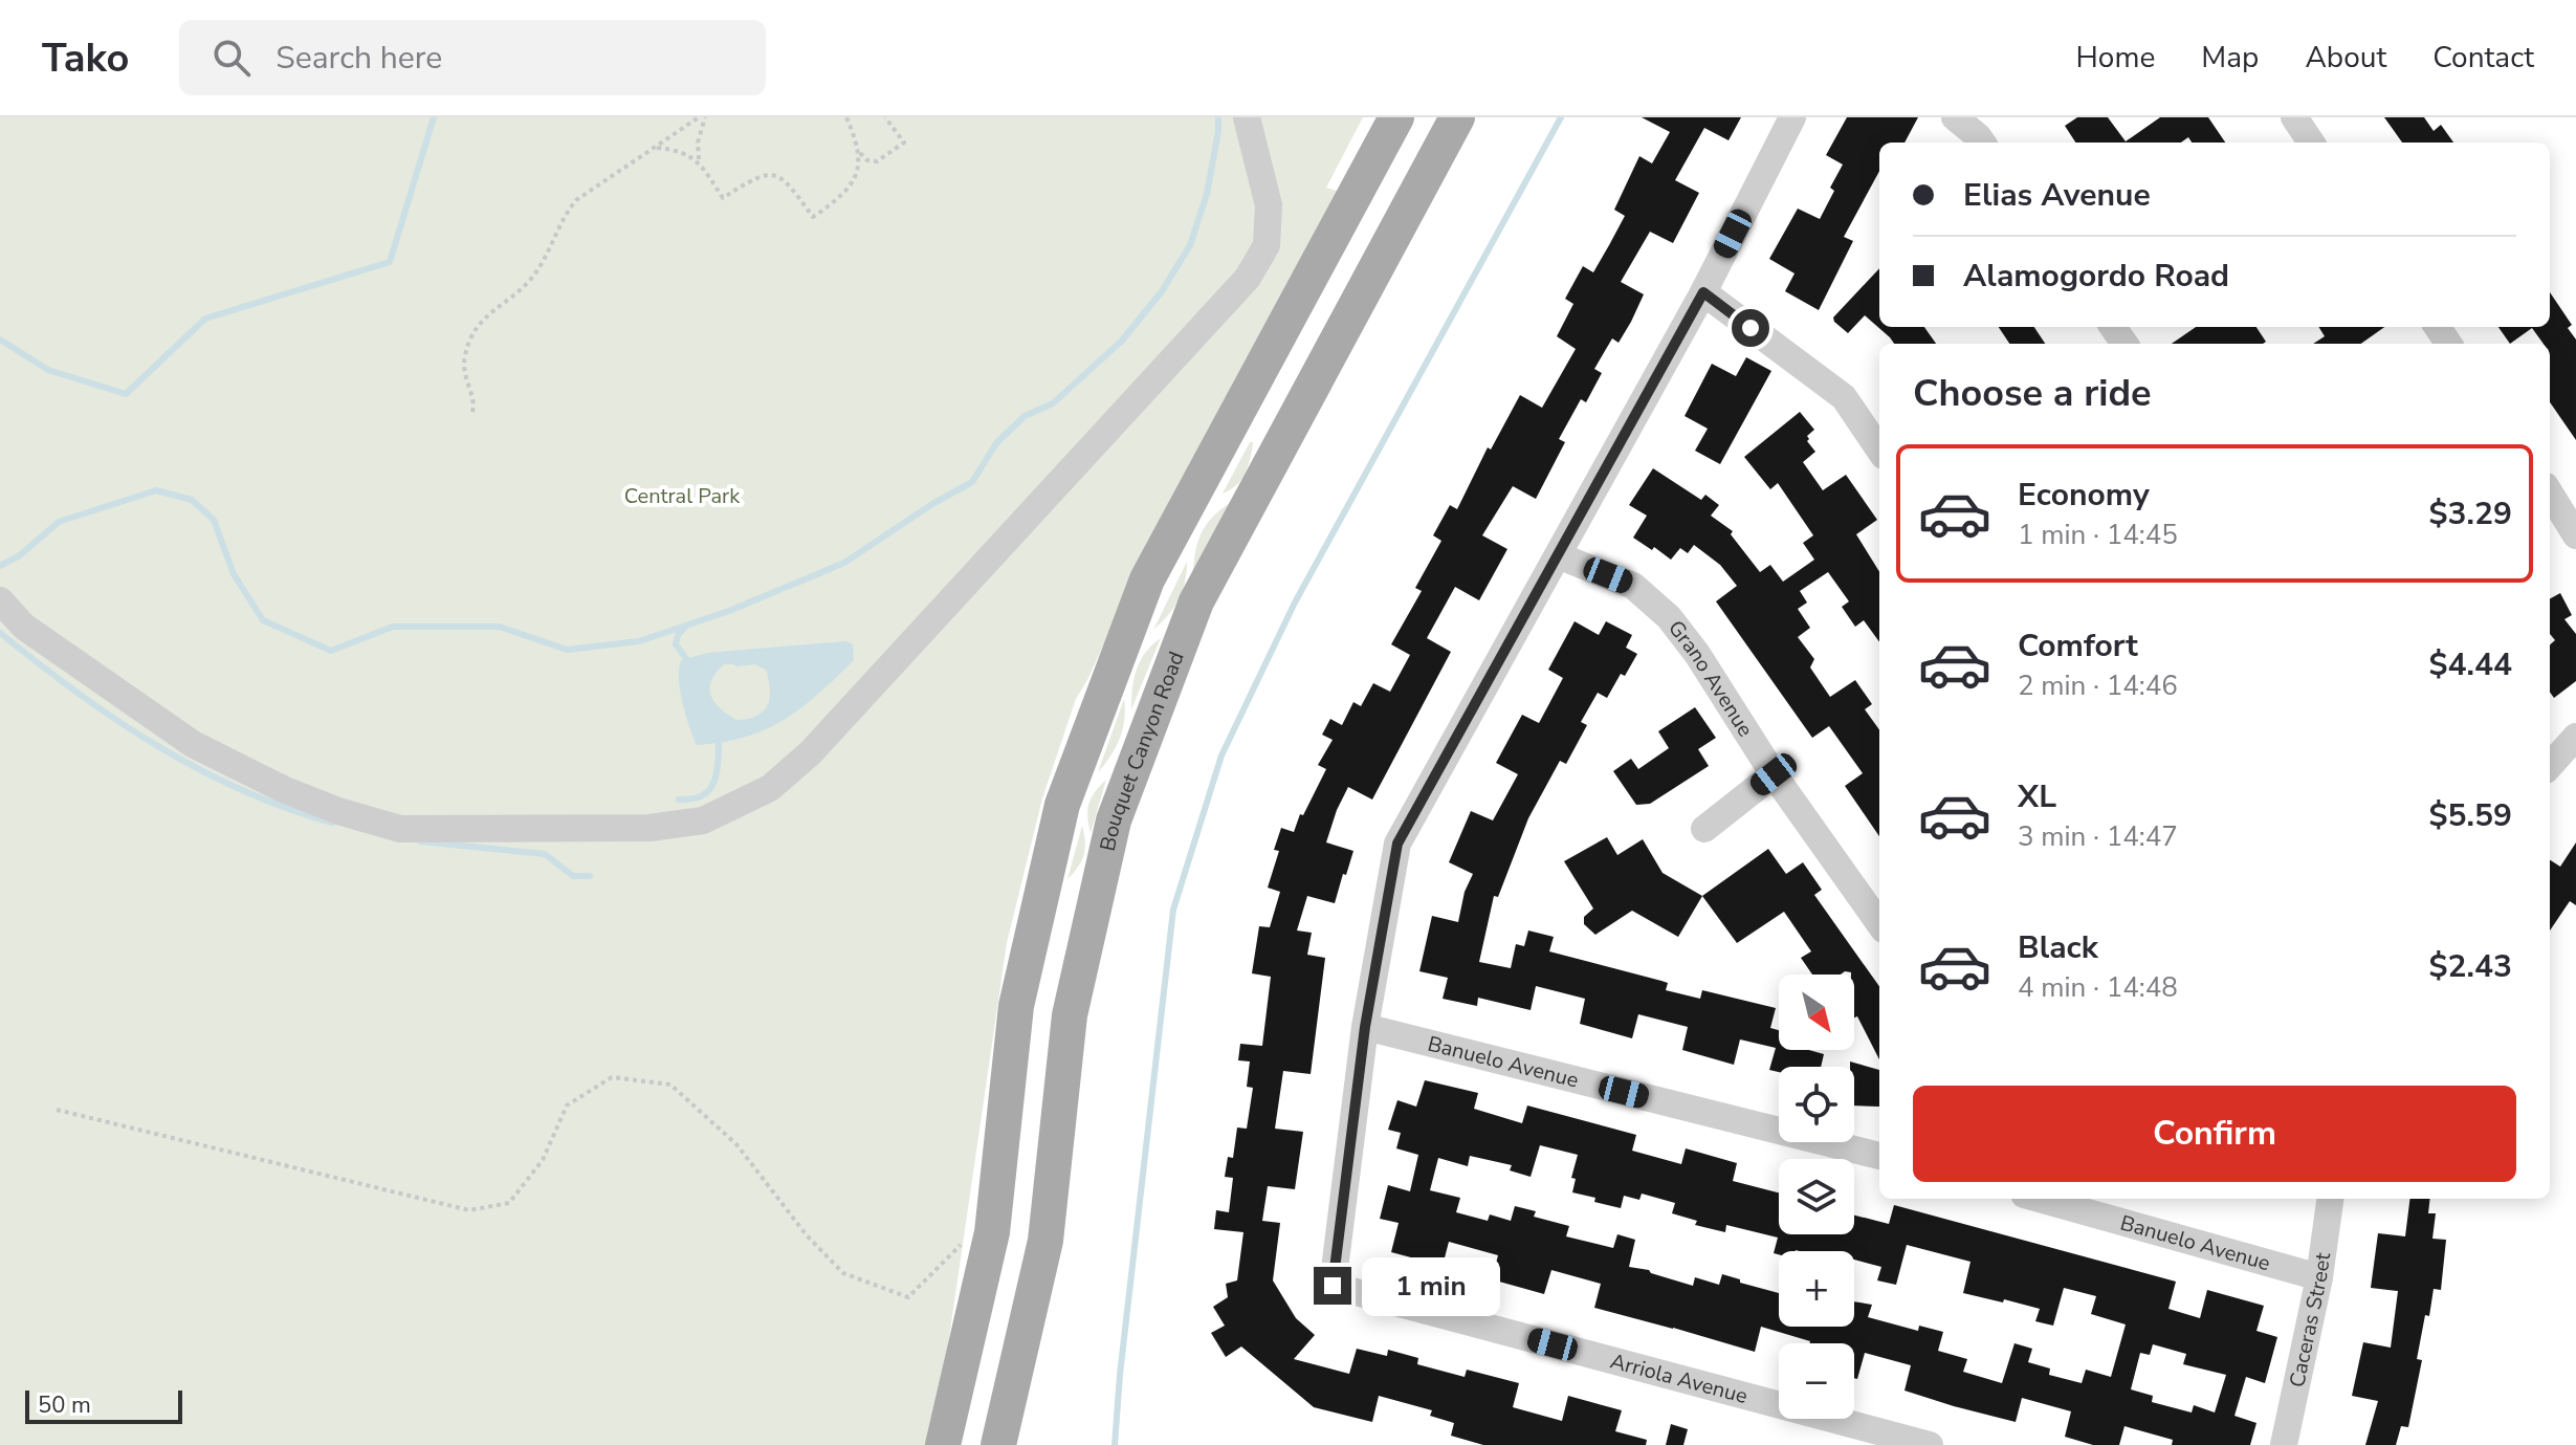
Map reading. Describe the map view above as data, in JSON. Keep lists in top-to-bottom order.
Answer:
{
  "streets": {
    "main road": ["Bouquet Canyon Road"],
    "street": [
      "Grano Avenue",
      "Banuelo Avenue",
      "Caceras Street",
      "Arriola Avenue"
    ]
  },
  "crossings": [
    ["Banuelo Avenue", "Caceras Street"],
    ["Banuelo Avenue", "Arriola Avenue"]
  ],
  "parks": ["Central Park"],
  "scale_bar": "50 m",
  "north": "bottom right",
  "page": {
    "header": "Tako",
    "search": "Search here",
    "nav": [
      "Home",
      "Map",
      "About",
      "Contact"
    ],
    "banner": ["Elias Avenue", "Alamogordo Road"],
    "heading": "Choose a ride",
    "list": [
      {
        "name": "Economy",
        "note": "1 min · 14:45",
        "value": "$3.29"
      },
      {
        "name": "Comfort",
        "note": "2 min · 14:46",
        "value": "$4.44"
      },
      {
        "name": "XL",
        "note": "3 min · 14:47",
        "value": "$5.59"
      },
      {
        "name": "Black",
        "note": "4 min · 14:48",
        "value": "$2.43"
      }
    ],
    "map_buttons": ["+", "−"],
    "buttons": "Confirm",
    "bubble": "1 min",
    "scale": "50 m"
  }
}
